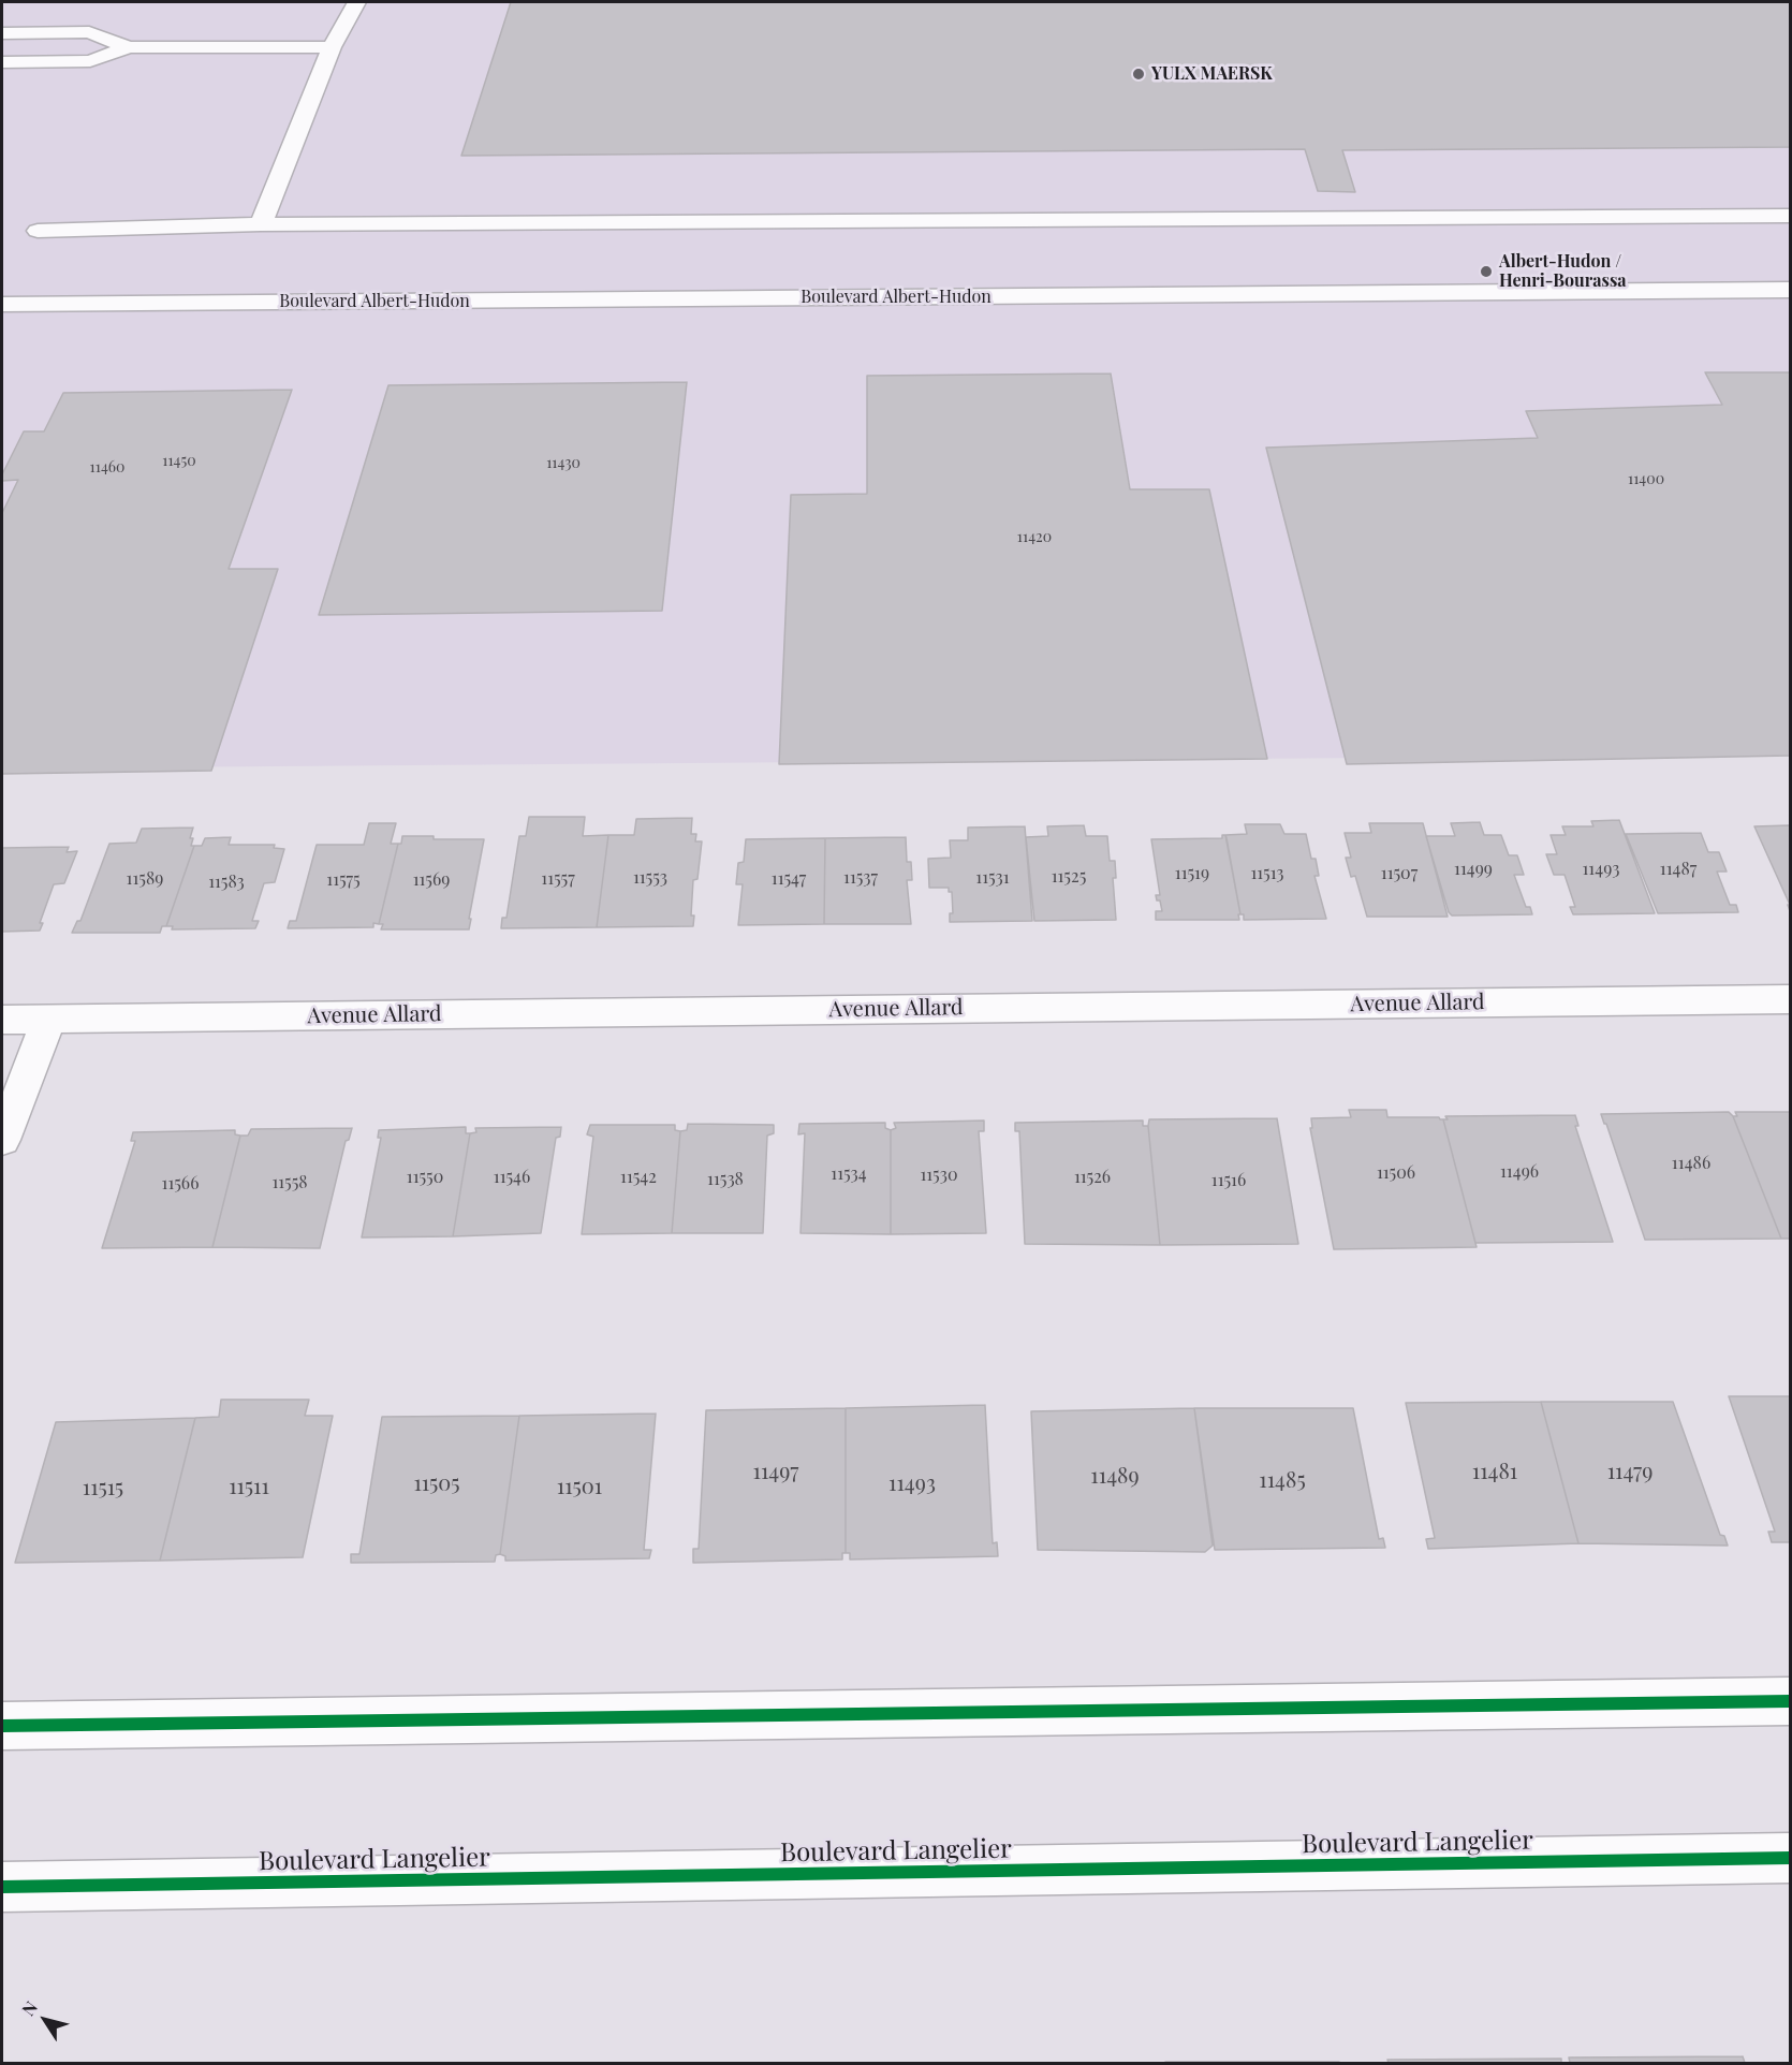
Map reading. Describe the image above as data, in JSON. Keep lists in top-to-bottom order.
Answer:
{
  "streets": {
    "street": ["Boulevard Albert-Hudon", "Avenue Allard", "Boulevard Langelier"]
  },
  "places": ["YULX MAERSK", "Albert-Hudon / Henri-Bourassa"],
  "house_numbers": [
    "11450",
    "11430",
    "11460",
    "11400",
    "11420",
    "11499",
    "11493",
    "11487",
    "11519",
    "11513",
    "11507",
    "11525",
    "11553",
    "11537",
    "11531",
    "11589",
    "11557",
    "11547",
    "11575",
    "11569",
    "11583",
    "11486",
    "11496",
    "11506",
    "11534",
    "11530",
    "11550",
    "11546",
    "11542",
    "11526",
    "11538",
    "11516",
    "11558",
    "11566",
    "11497",
    "11481",
    "11479",
    "11489",
    "11485",
    "11505",
    "11493",
    "11511",
    "11501",
    "11515"
  ],
  "north": "top left"
}
